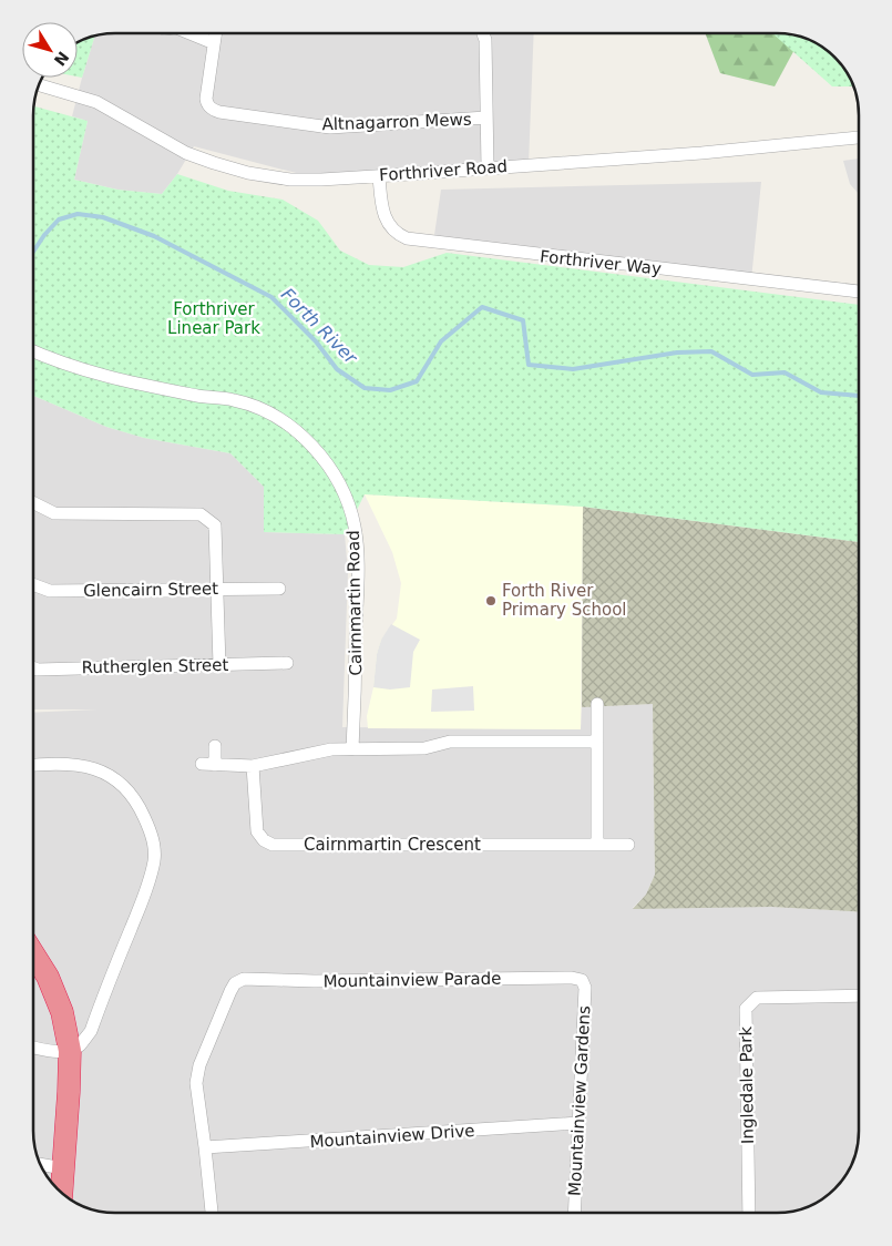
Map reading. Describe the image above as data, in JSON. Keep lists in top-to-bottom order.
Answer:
{
  "streets": {
    "street": [
      "Altnagarron Mews",
      "Forthriver Road",
      "Forthriver Way",
      "Glencairn Street",
      "Cairnmartin Road",
      "Rutherglen Street",
      "Cairnmartin Crescent",
      "Mountainview Parade",
      "Ingledale Park",
      "Mountainview Gardens",
      "Mountainview Drive"
    ]
  },
  "crossings": [
    ["Forthriver Road", "Forthriver Way"],
    ["Mountainview Parade", "Mountainview Gardens"],
    ["Mountainview Parade", "Mountainview Drive"],
    ["Mountainview Gardens", "Mountainview Drive"]
  ],
  "water": ["Forth River"],
  "parks": ["Forthriver Linear Park"],
  "places": ["Forth River Primary School"],
  "north": "bottom right"
}
